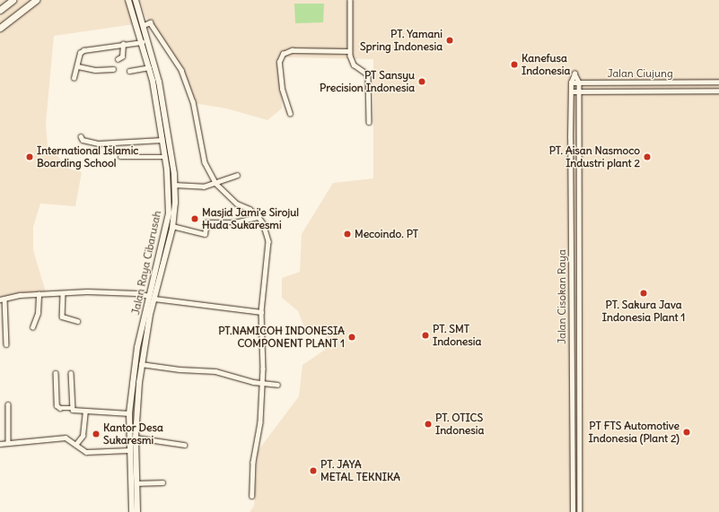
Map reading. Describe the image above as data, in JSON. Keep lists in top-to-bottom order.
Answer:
{
  "streets": {
    "street": ["Jalan Ciujung", "Jalan Raya Cibarusah", "Jalan Cisokan Raya"]
  },
  "crossings": [
    ["Jalan Ciujung", "Jalan Cisokan Raya"]
  ],
  "places": [
    "PT. Yamani Spring Indonesia",
    "Kanefusa Indonesia",
    "PT Sansyu Precision Indonesia",
    "International Islamic Boarding School",
    "PT. Aisan Nasmoco Industri plant 2",
    "Masjid Jami'e Sirojul Huda Sukaresmi",
    "Mecoindo. PT",
    "PT. Sakura Java Indonesia Plant 1",
    "PT. SMT Indonesia",
    "PT.NAMICOH INDONESIA COMPONENT PLANT 1",
    "PT. OTICS Indonesia",
    "PT FTS Automotive Indonesia (Plant 2)",
    "Kantor Desa Sukaresmi",
    "PT. JAYA METAL TEKNIKA"
  ]
}
